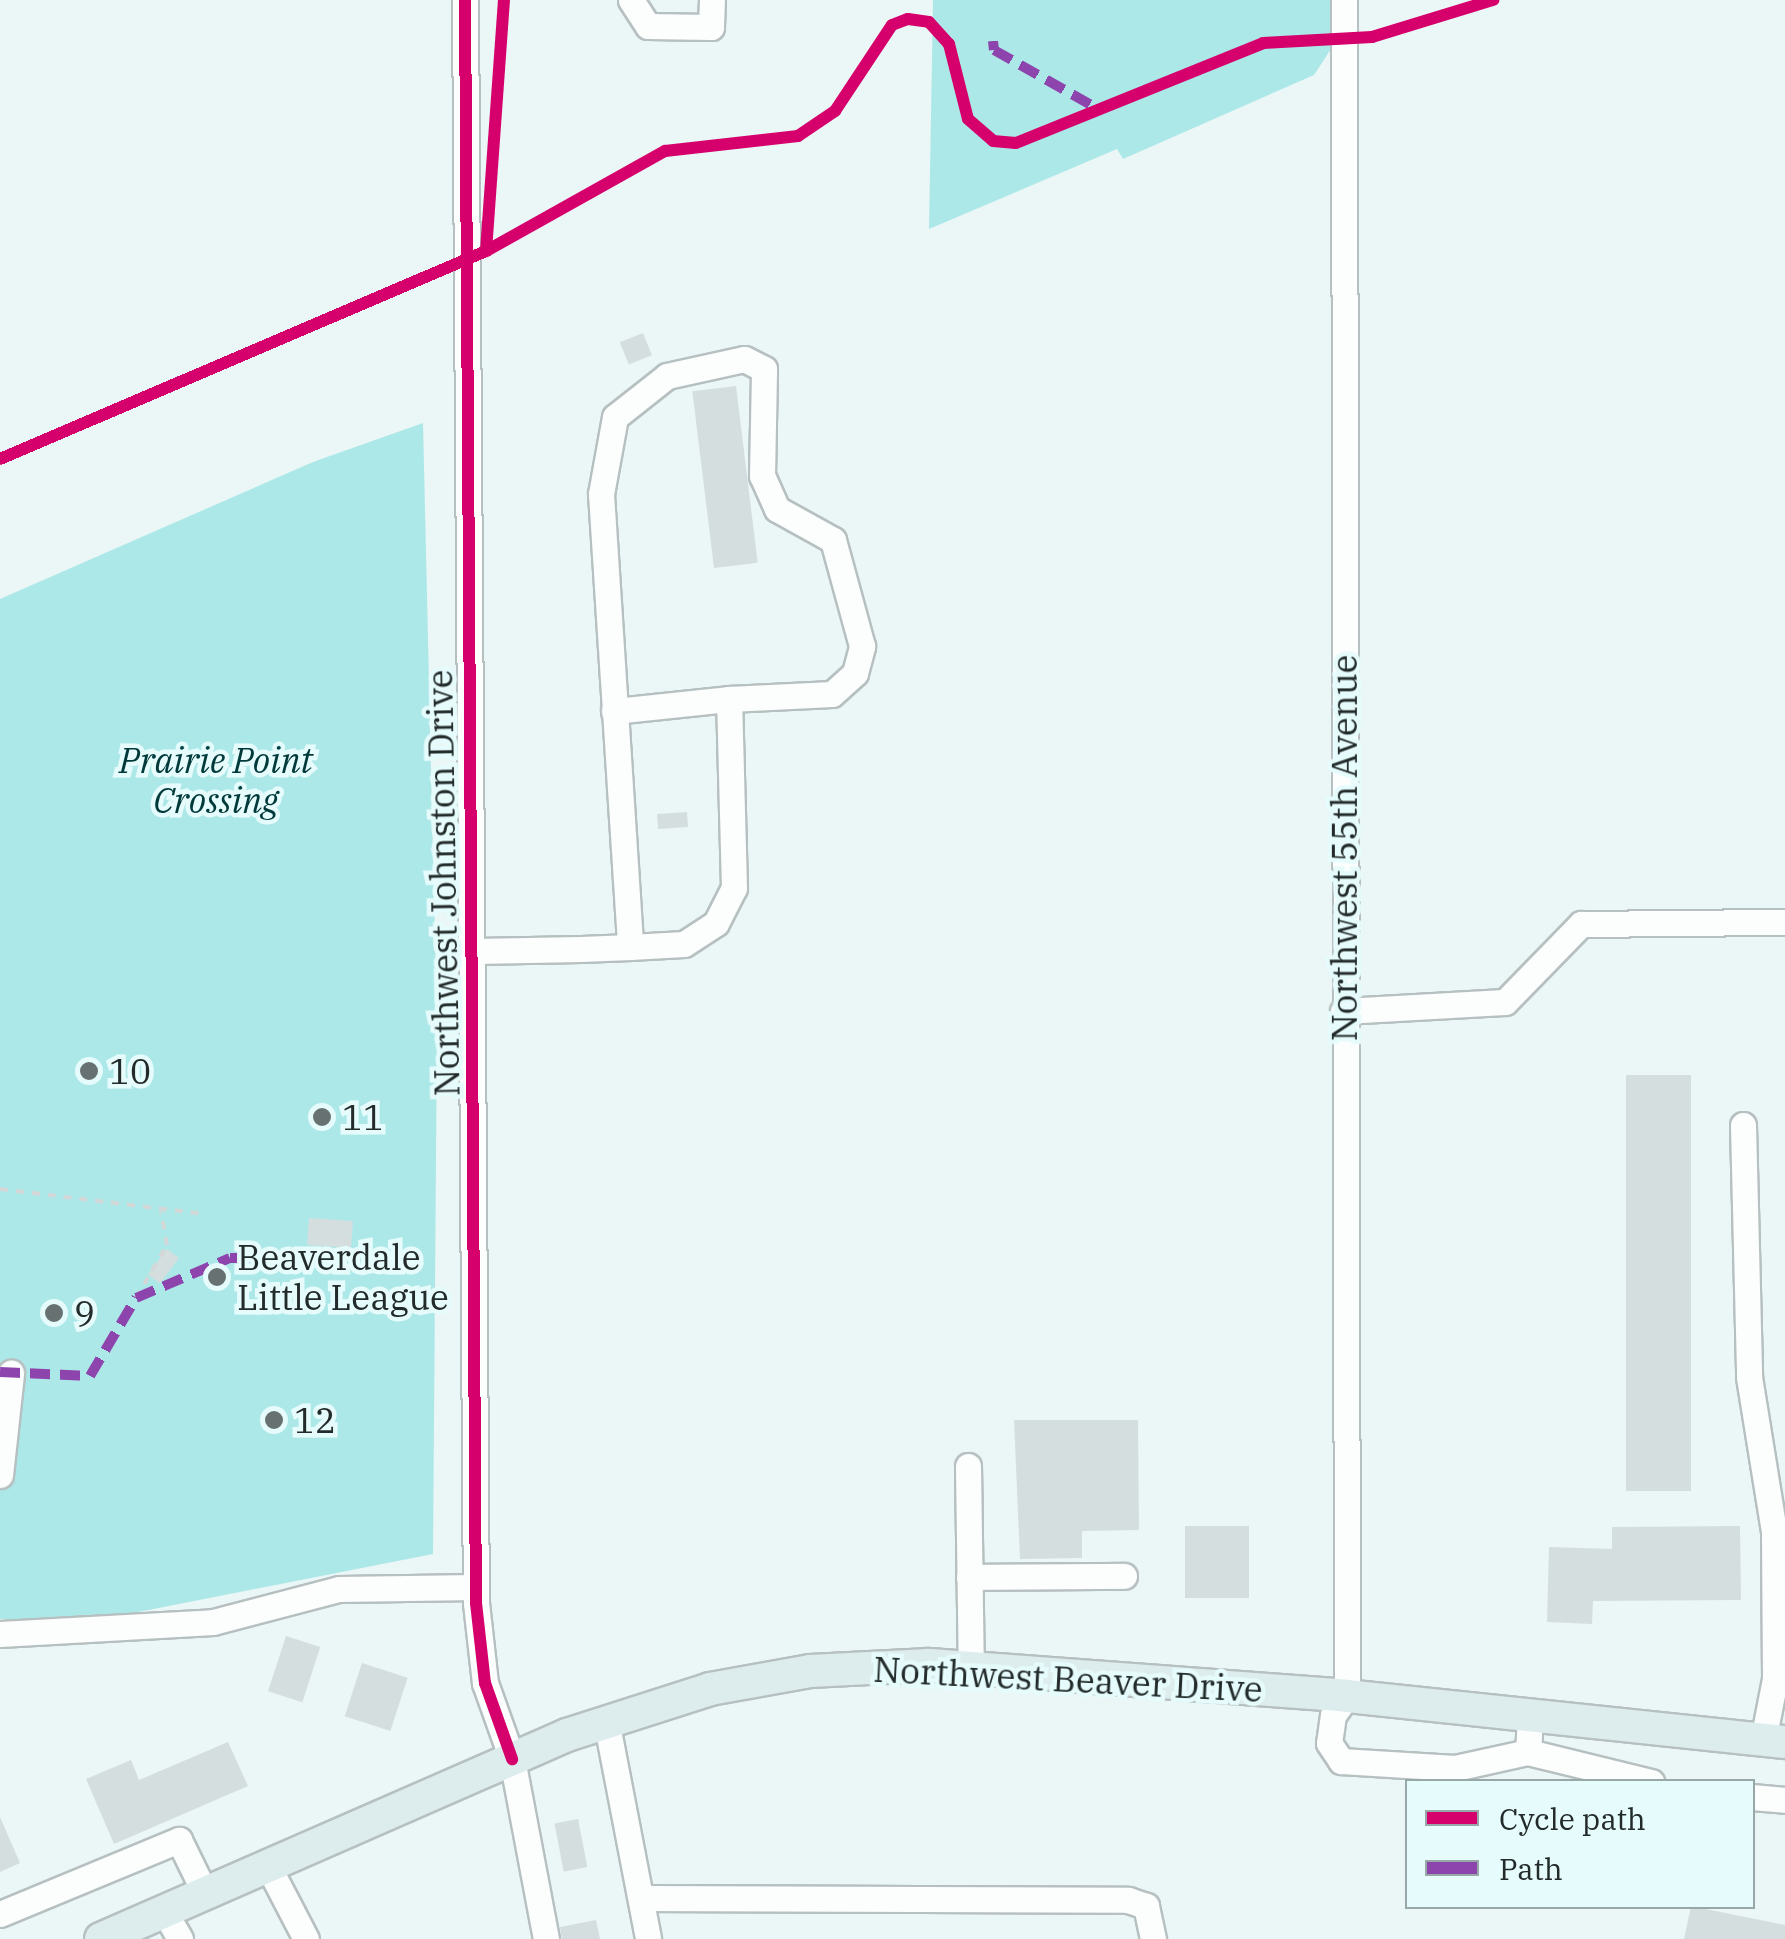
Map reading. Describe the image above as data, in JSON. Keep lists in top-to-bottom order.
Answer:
{
  "streets": {
    "main road": ["Northwest Beaver Drive"],
    "street": ["Northwest 55th Avenue", "Northwest Johnston Drive"]
  },
  "crossings": [
    ["Northwest 55th Avenue", "Northwest Beaver Drive"],
    ["Northwest Johnston Drive", "Northwest Beaver Drive"]
  ],
  "parks": ["Prairie Point Crossing"],
  "places": [
    "10",
    "11",
    "Beaverdale Little League",
    "9",
    "12"
  ],
  "legend": ["Cycle path", "Path"]
}
